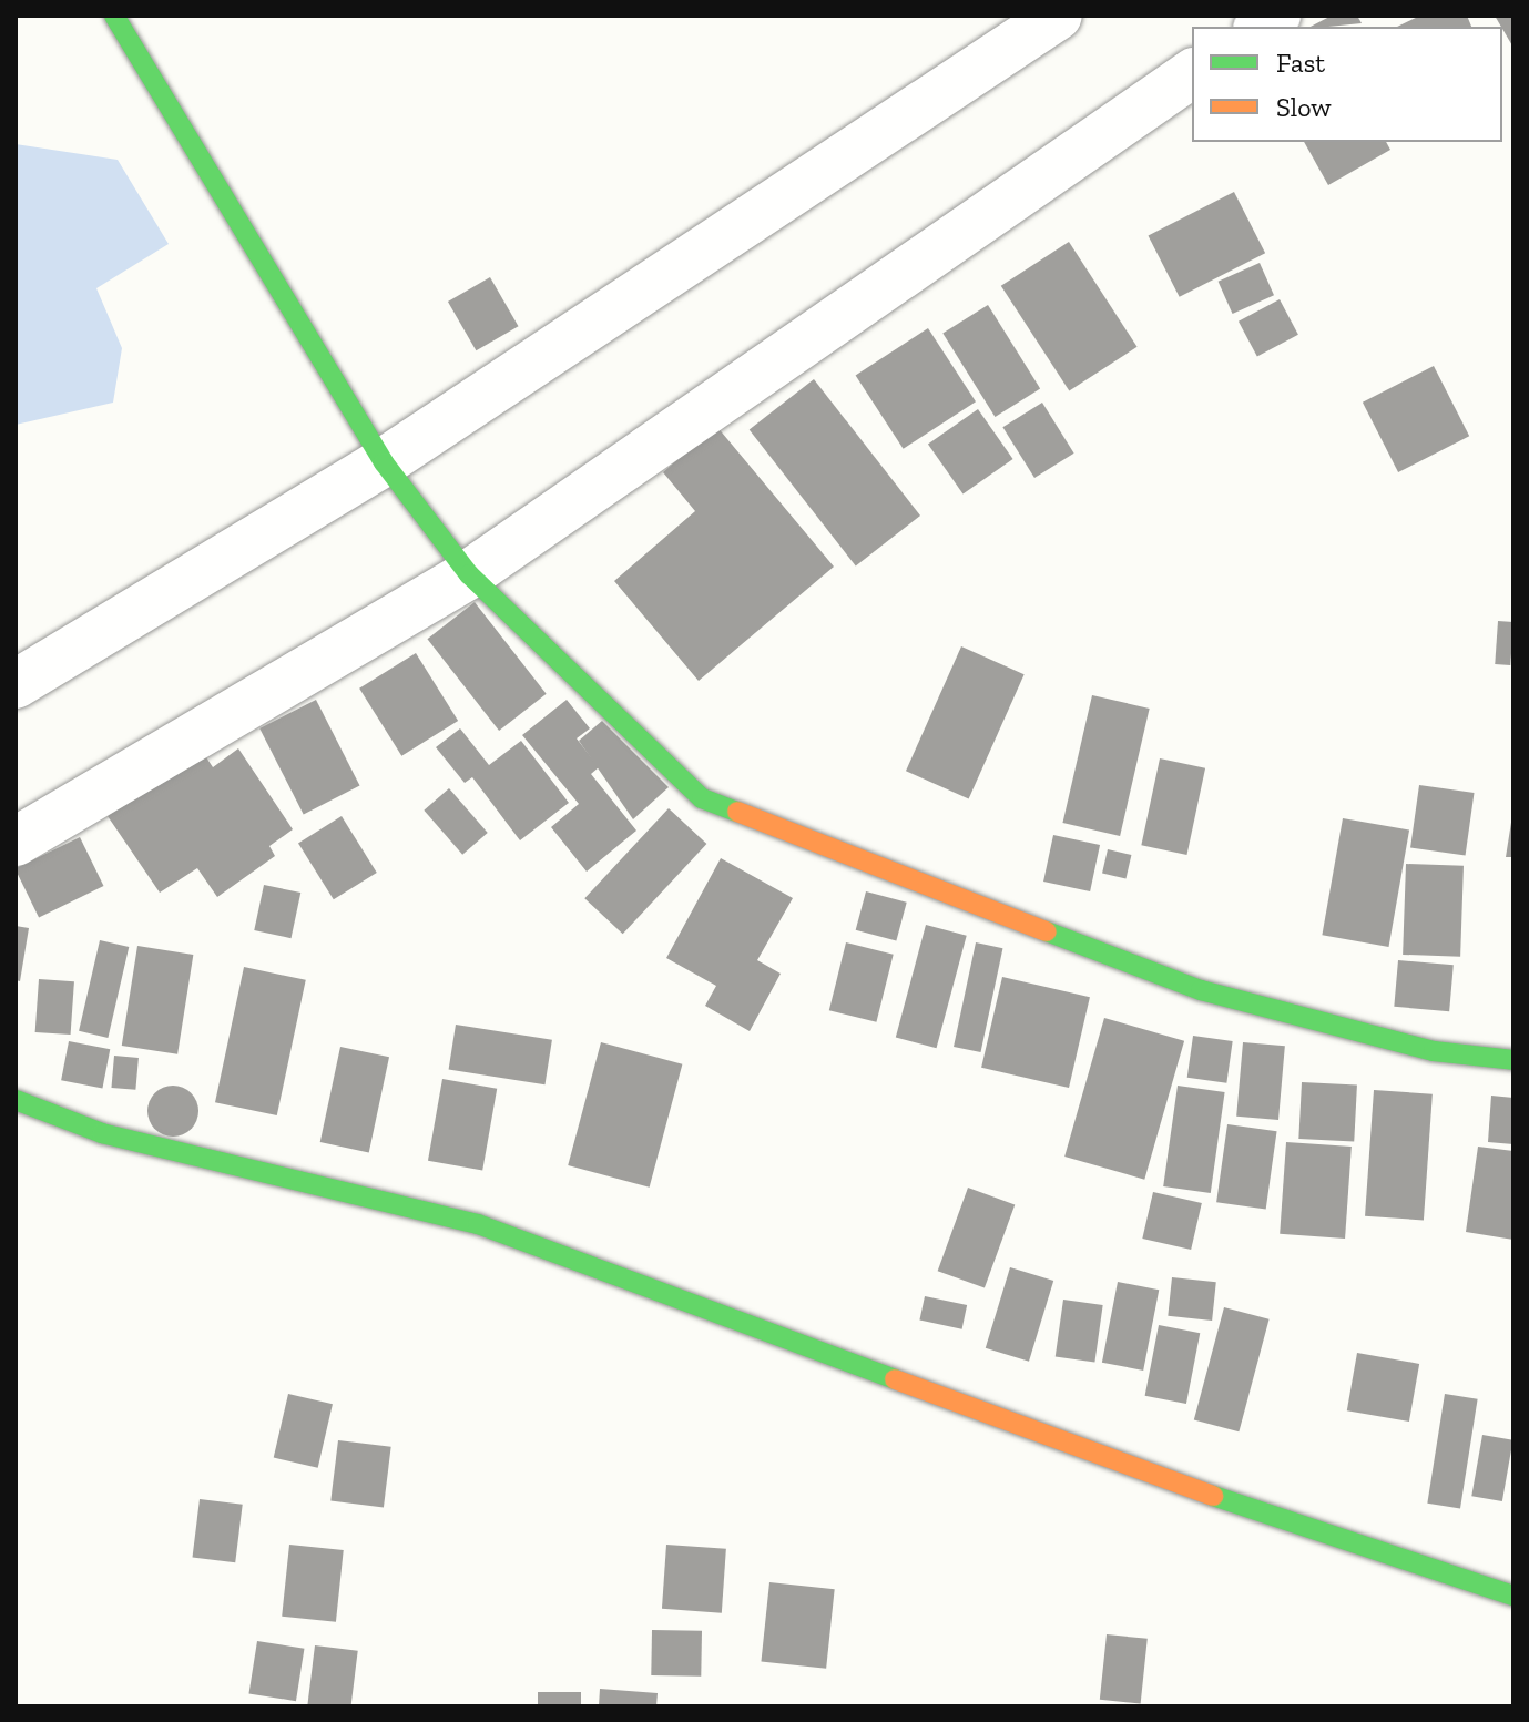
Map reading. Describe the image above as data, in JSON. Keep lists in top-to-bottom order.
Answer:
{
  "legend": ["Fast", "Slow"]
}
